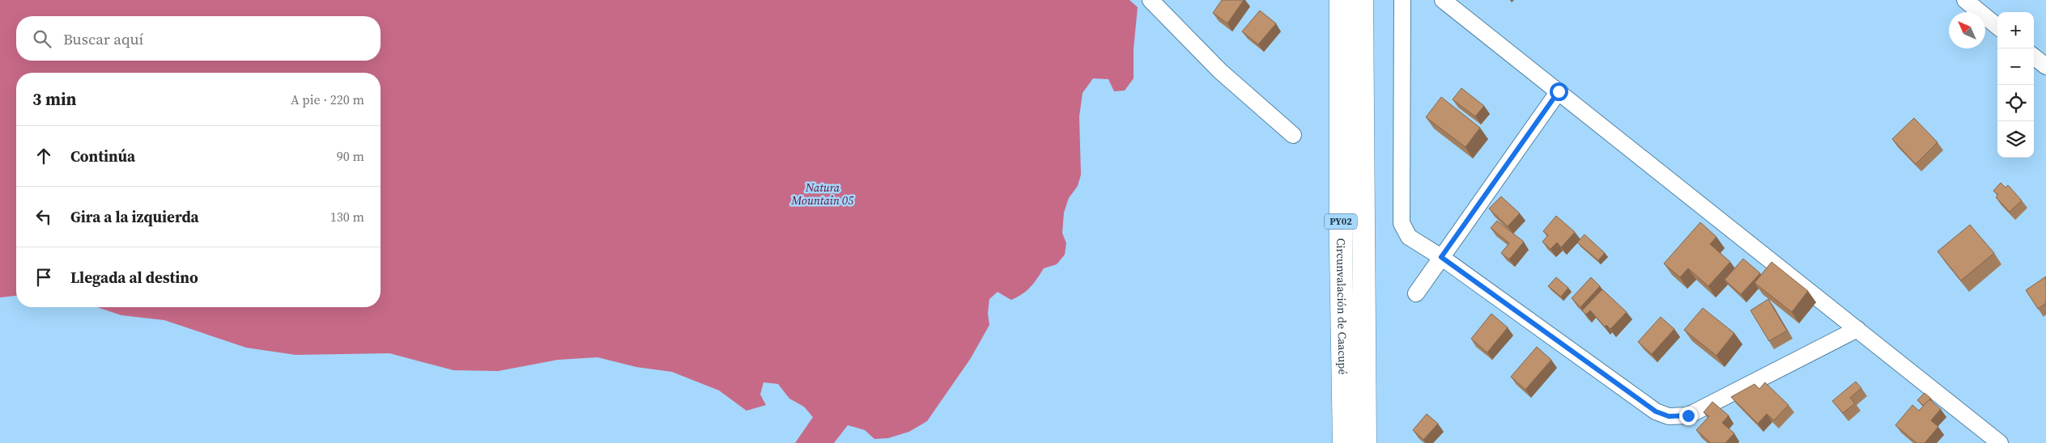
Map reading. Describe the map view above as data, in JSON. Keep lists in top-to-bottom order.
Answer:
{
  "streets": {
    "highway": ["PY02", "Circunvalación de Caacupé"]
  },
  "parks": ["Natura Mountain 05"],
  "north": "top left",
  "page": {
    "map_buttons": ["+", "−"],
    "search": "Buscar aquí",
    "heading": ["3 min", "A pie · 220 m"],
    "list": [
      ["Continúa", "90 m"],
      ["Gira a la izquierda", "130 m"],
      "Llegada al destino"
    ]
  }
}
